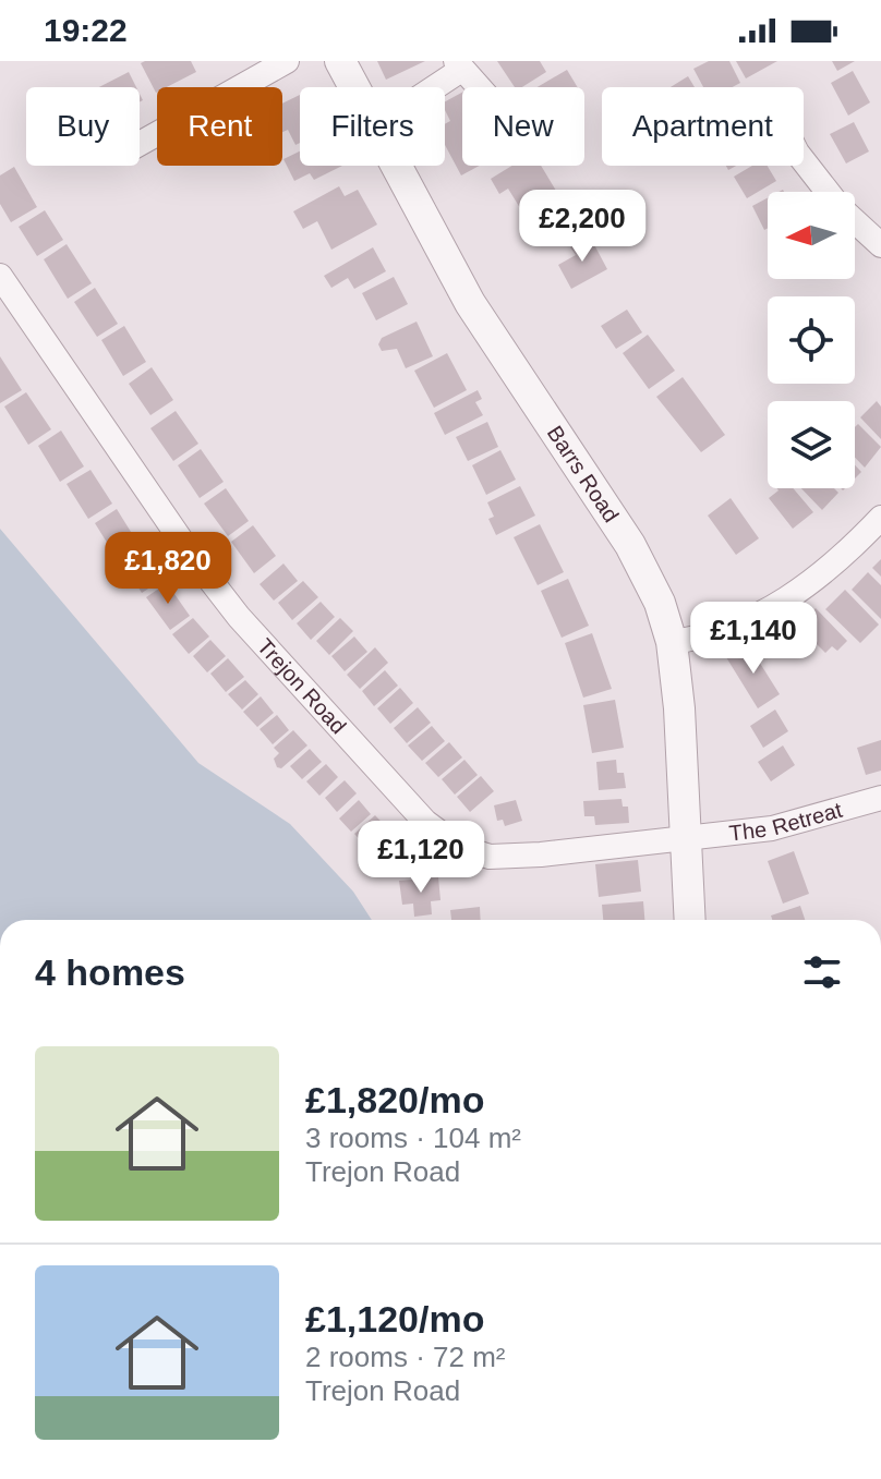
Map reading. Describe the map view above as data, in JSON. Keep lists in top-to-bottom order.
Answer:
{
  "streets": {
    "street": ["Barrs Road", "Trejon Road", "The Retreat"]
  },
  "crossings": [
    ["Barrs Road", "Trejon Road"],
    ["Barrs Road", "The Retreat"],
    ["Trejon Road", "The Retreat"]
  ],
  "north": "left",
  "page": {
    "status": "19:22",
    "chip": [
      "Buy",
      "Rent",
      "Filters",
      "New",
      "Apartment"
    ],
    "price": [
      "£2,200",
      "£1,820",
      "£1,140",
      "£1,120"
    ],
    "heading": "4 homes",
    "list": [
      {
        "name": "£1,820/mo",
        "note": "3 rooms · 104 m² · Trejon Road"
      },
      {
        "name": "£1,120/mo",
        "note": "2 rooms · 72 m² · Trejon Road"
      }
    ]
  }
}
